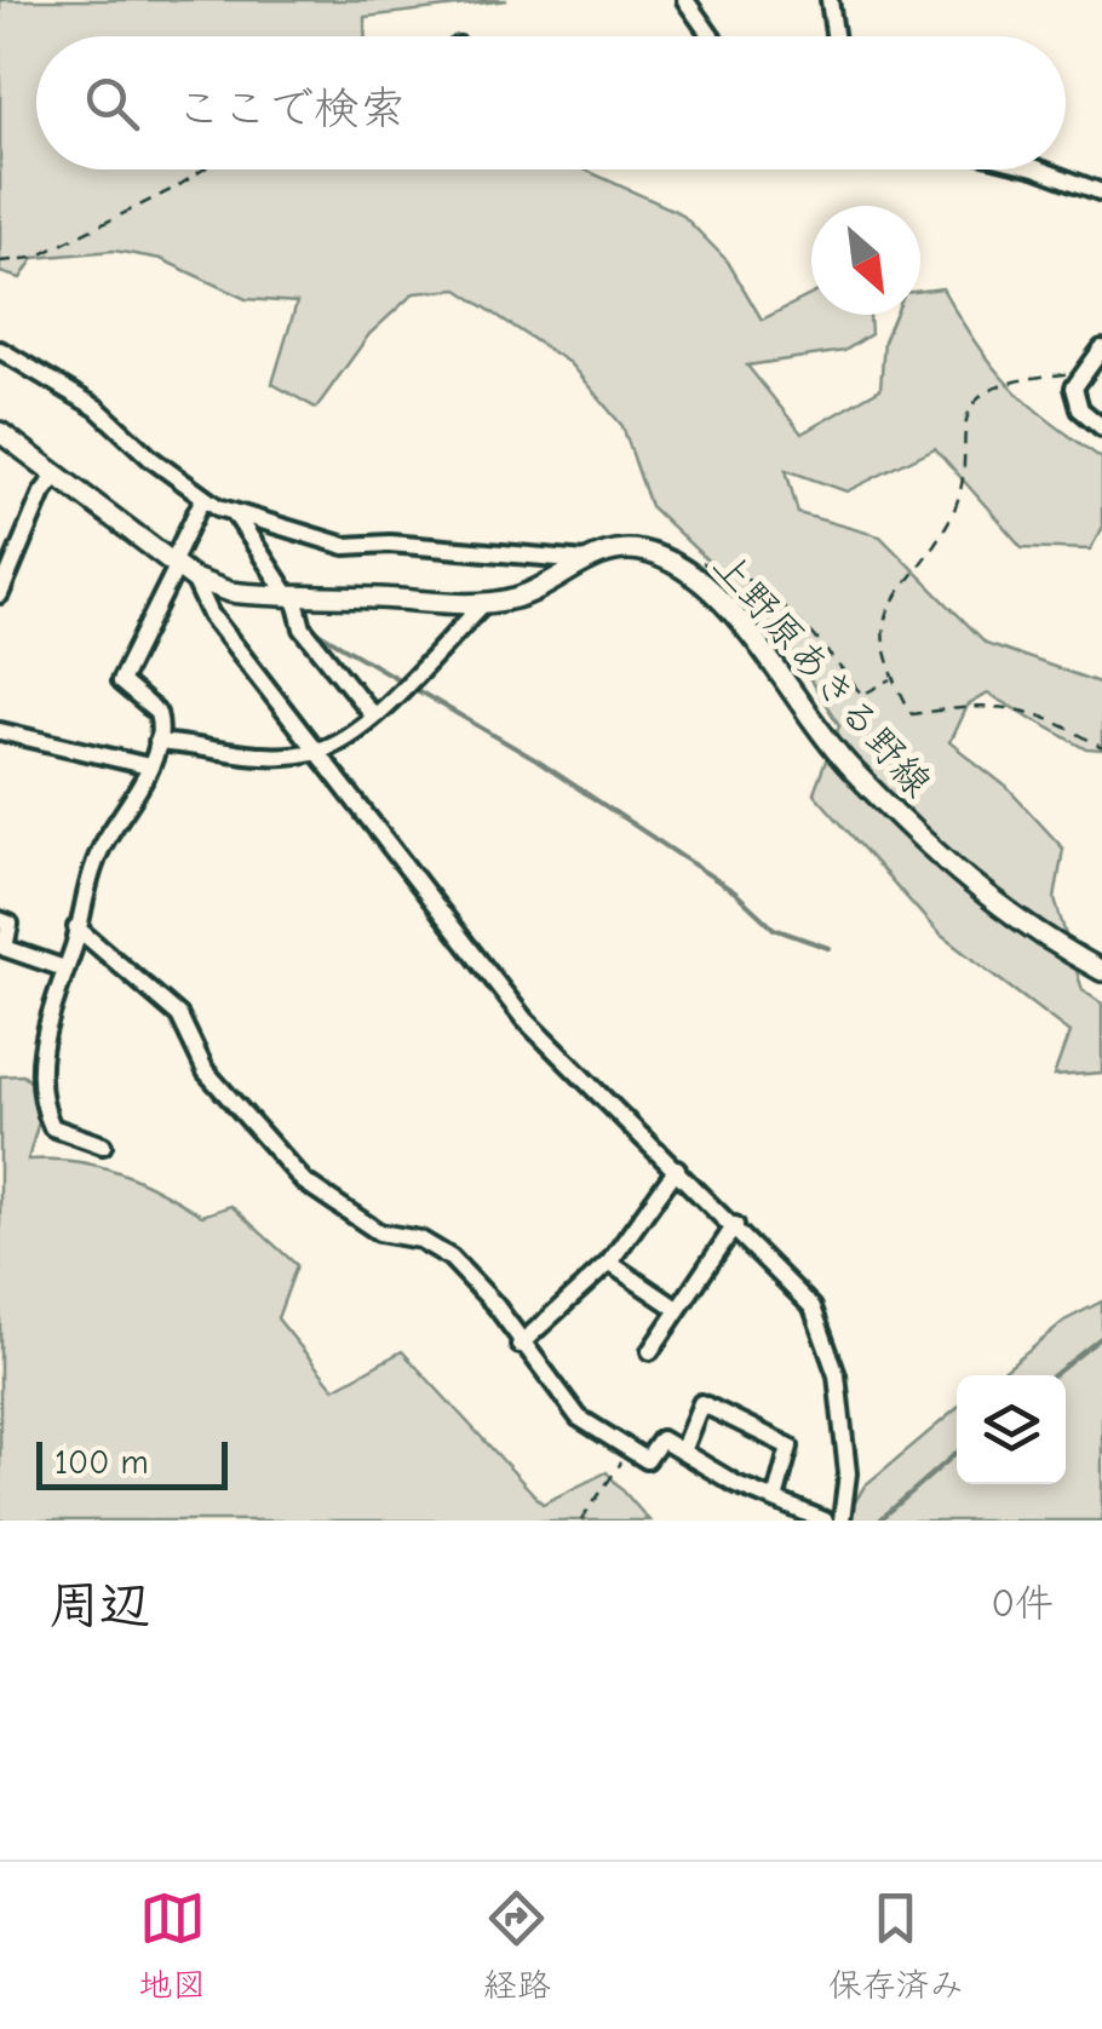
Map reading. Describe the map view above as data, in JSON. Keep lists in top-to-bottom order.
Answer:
{
  "streets": {
    "main road": ["上野原あきる野線"]
  },
  "scale_bar": "100 m",
  "north": "bottom right",
  "page": {
    "search": "ここで検索",
    "scale": "100 m",
    "heading": ["周辺", "0件"],
    "nav": ["地図", "経路", "保存済み"]
  }
}
